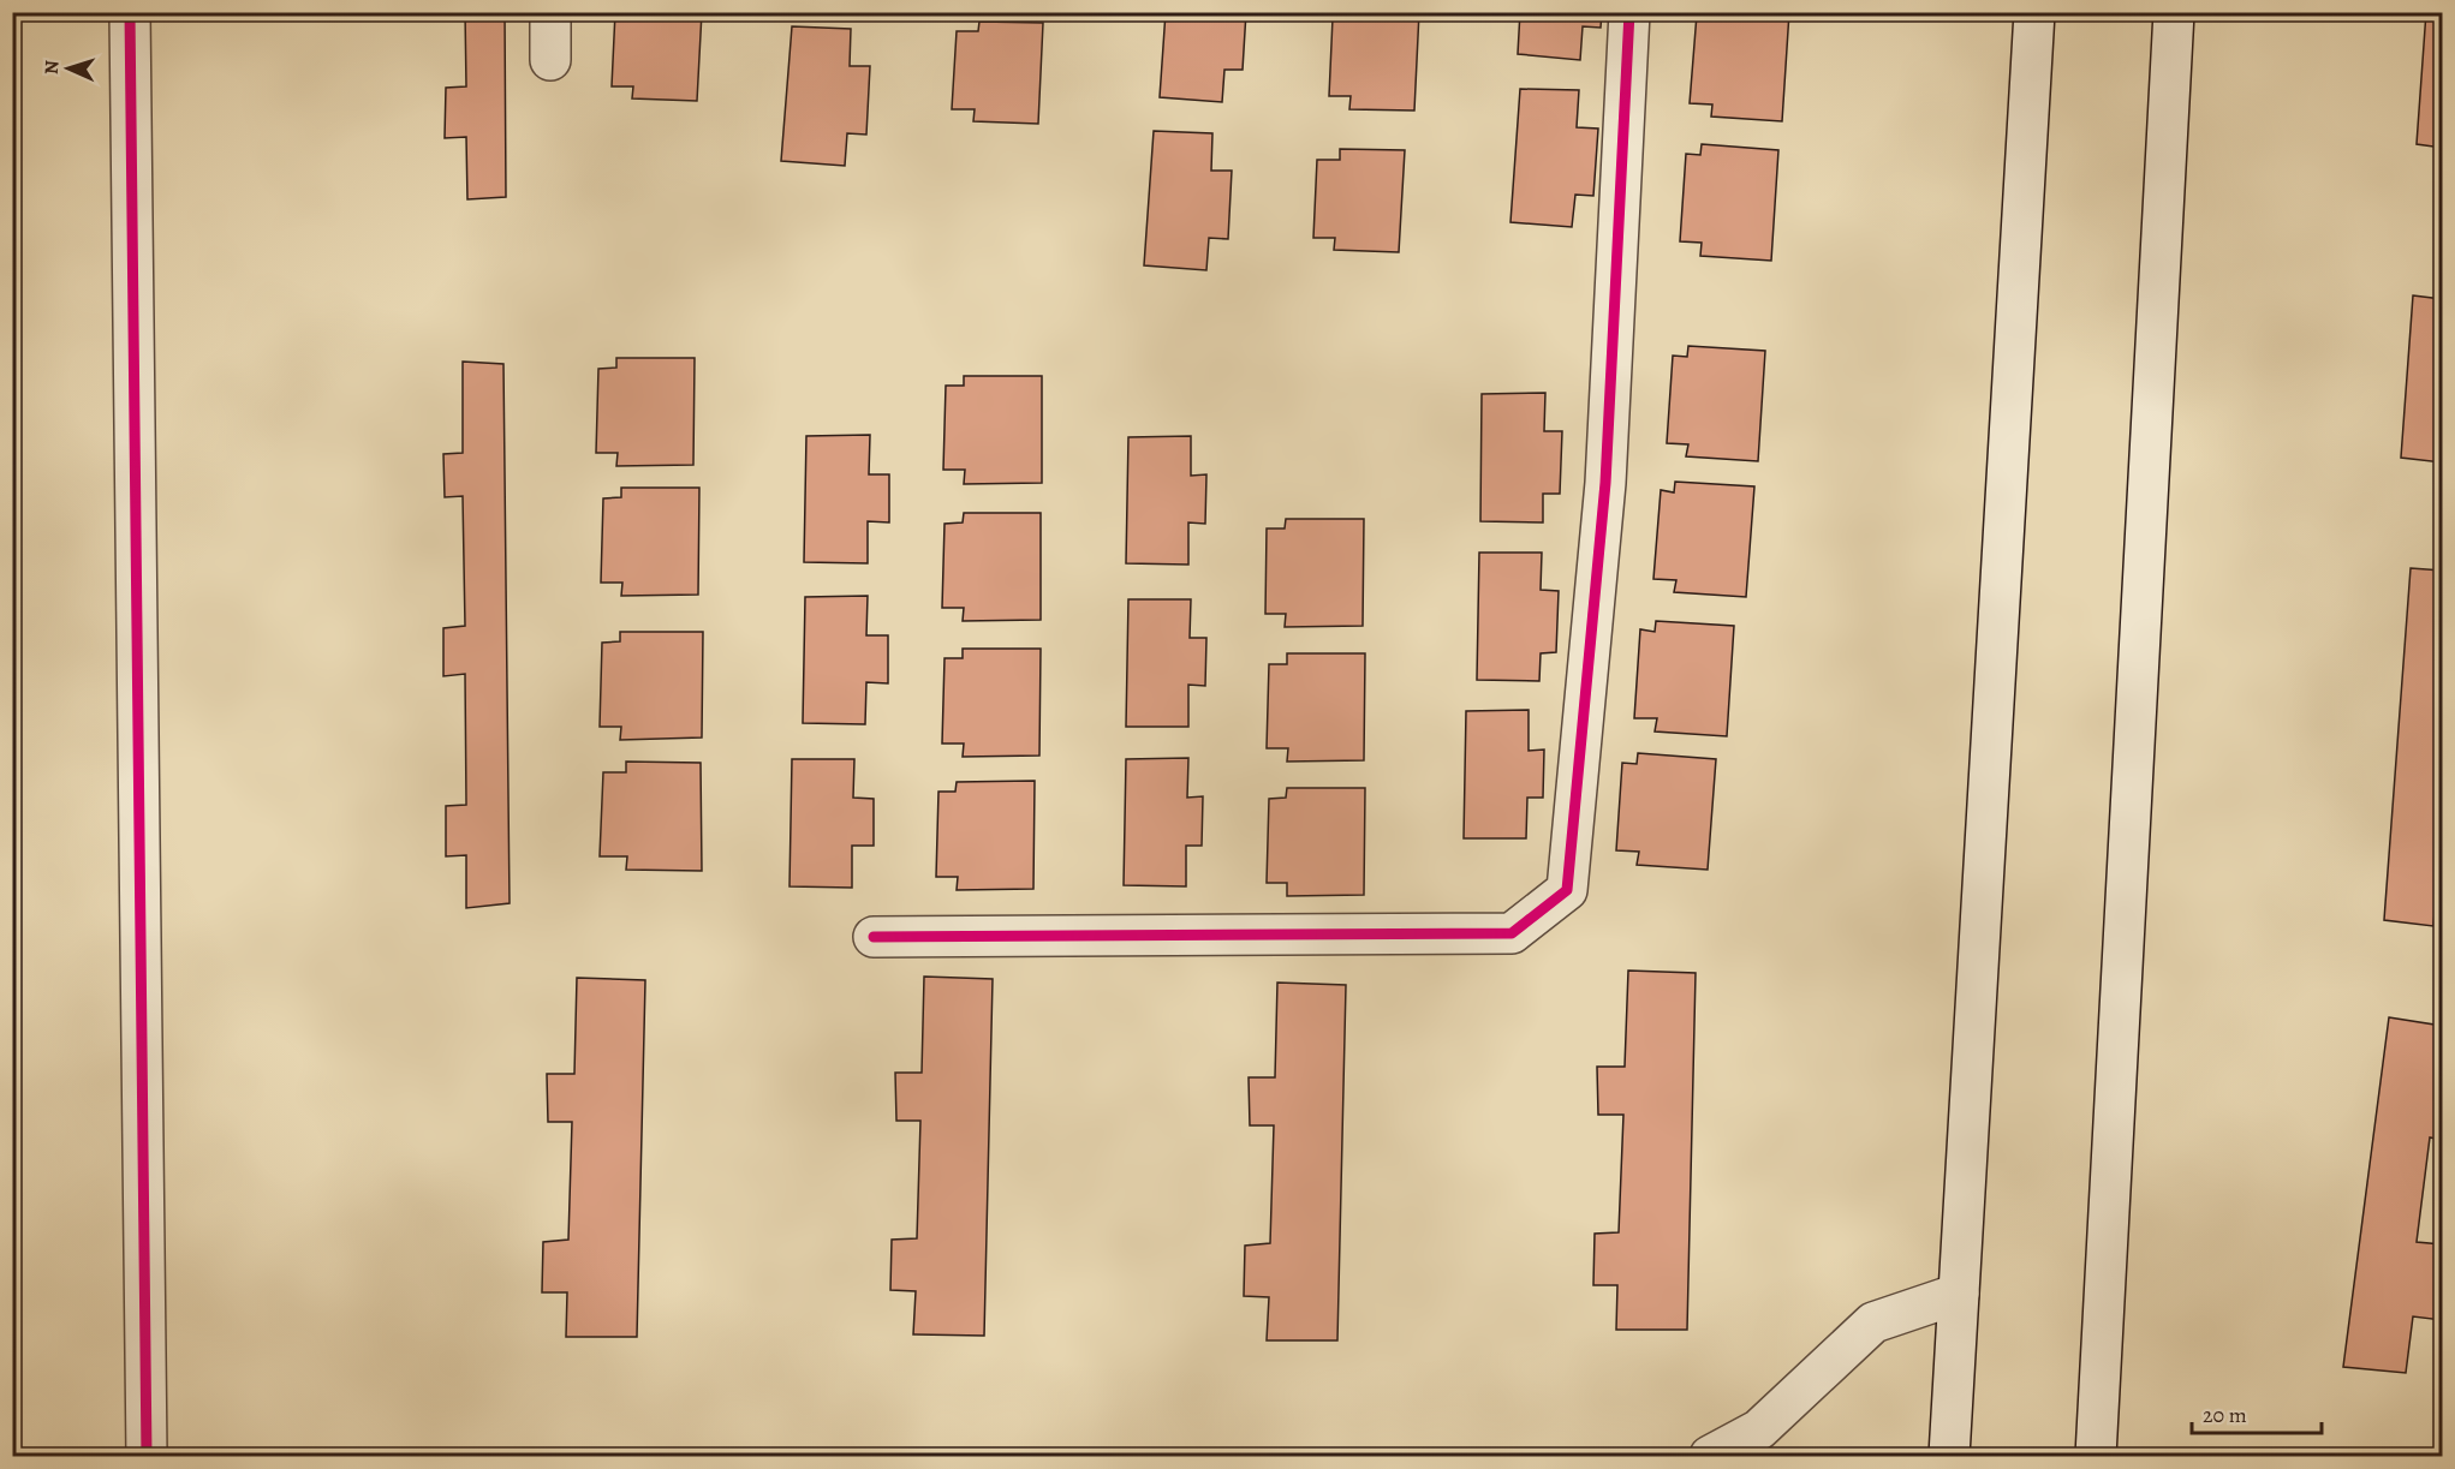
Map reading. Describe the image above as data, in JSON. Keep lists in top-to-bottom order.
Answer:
{
  "scale_bar": "20 m",
  "north": "left"
}
